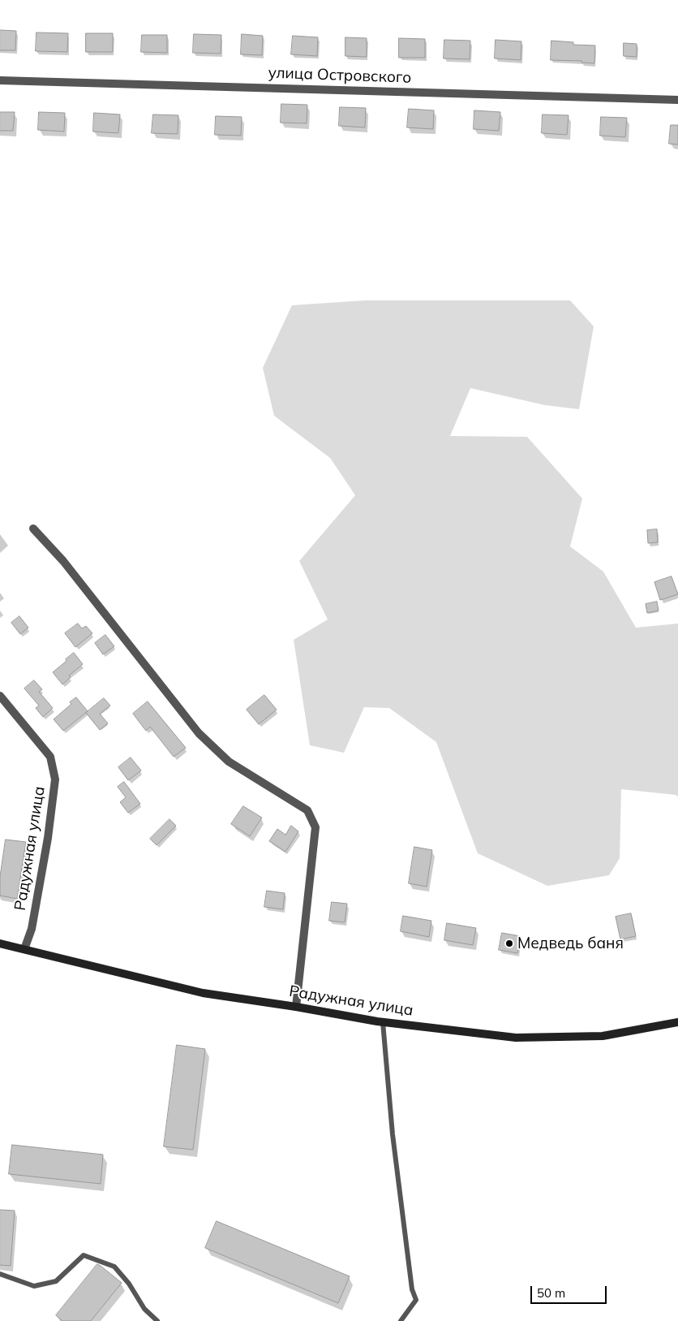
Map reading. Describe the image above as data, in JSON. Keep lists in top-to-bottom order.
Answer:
{
  "streets": {
    "street": ["улица Островского", "Радужная улица"]
  },
  "places": ["Медведь баня"],
  "scale_bar": "50 m"
}
